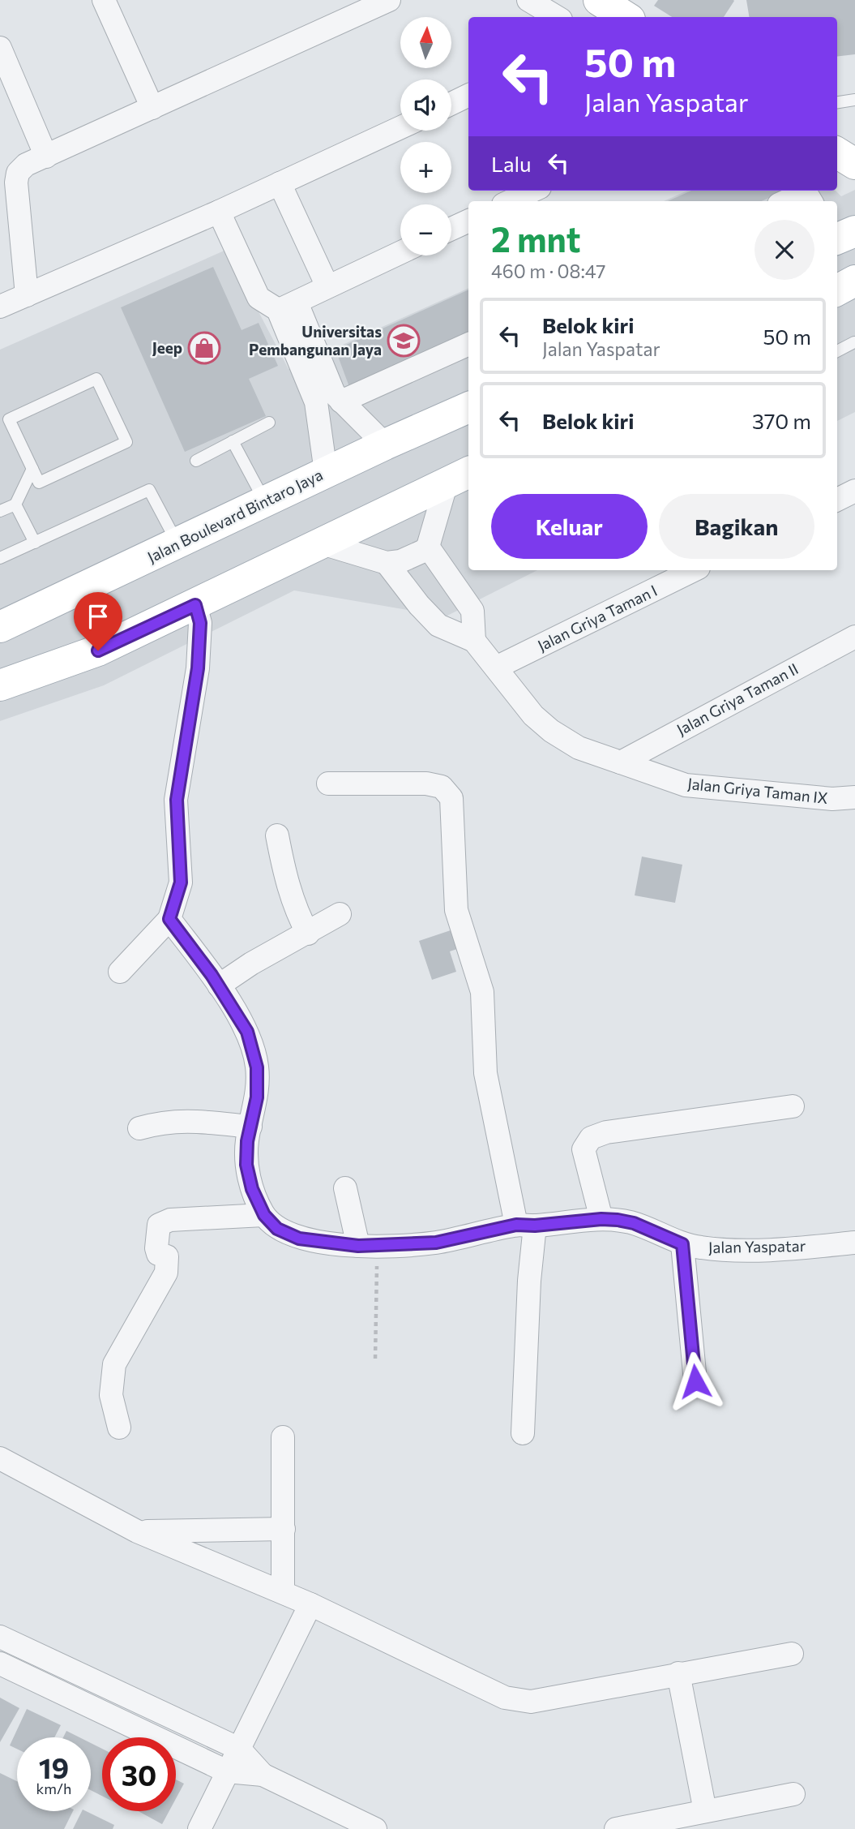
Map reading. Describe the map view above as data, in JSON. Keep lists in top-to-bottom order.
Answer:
{
  "streets": {
    "main road": ["Jalan Boulevard Bintaro Jaya"],
    "street": [
      "Jalan Griya Taman I",
      "Jalan Griya Taman II",
      "Jalan Griya Taman IX",
      "Jalan Yaspatar"
    ]
  },
  "crossings": [
    ["Jalan Griya Taman I", "Jalan Griya Taman IX"],
    ["Jalan Griya Taman II", "Jalan Griya Taman IX"]
  ],
  "places": {
    "school or university": ["Universitas Pembangunan Jaya"],
    "shop": ["Jeep"]
  },
  "north": "top",
  "page": {
    "map_buttons": ["+", "−"],
    "turn": ["50 m", "Jalan Yaspatar"],
    "then": "Lalu",
    "heading": ["2 mnt", "460 m · 08:47"],
    "list": [
      {
        "name": "Belok kiri",
        "note": "Jalan Yaspatar",
        "value": "50 m"
      },
      {
        "name": "Belok kiri",
        "value": "370 m"
      }
    ],
    "buttons": ["Keluar", "Bagikan"],
    "speed": "19 km/h",
    "limit": "30"
  }
}
